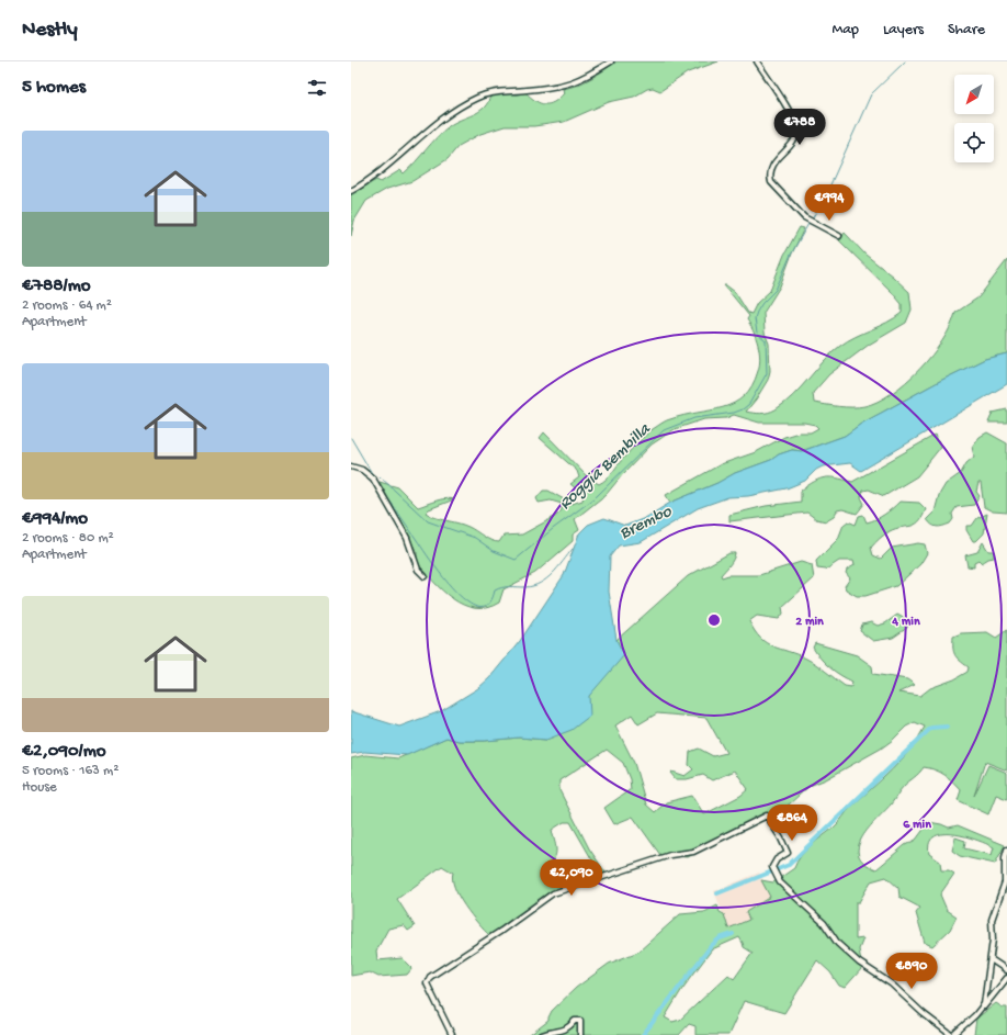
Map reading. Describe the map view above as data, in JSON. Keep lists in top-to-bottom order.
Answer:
{
  "water": ["Roggia Bembilla", "Brembo"],
  "north": "bottom left",
  "page": {
    "header": "Nestly",
    "nav": ["Map", "Layers", "Share"],
    "heading": "5 homes",
    "price": [
      "€788",
      "€994",
      "€864",
      "€2,090",
      "€890"
    ],
    "list": [
      {
        "name": "€788/mo",
        "note": "2 rooms · 64 m² · Apartment"
      },
      {
        "name": "€994/mo",
        "note": "2 rooms · 80 m² · Apartment"
      },
      {
        "name": "€2,090/mo",
        "note": "5 rooms · 163 m² · House"
      }
    ]
  },
  "rings": ["2 min", "4 min", "6 min"]
}
